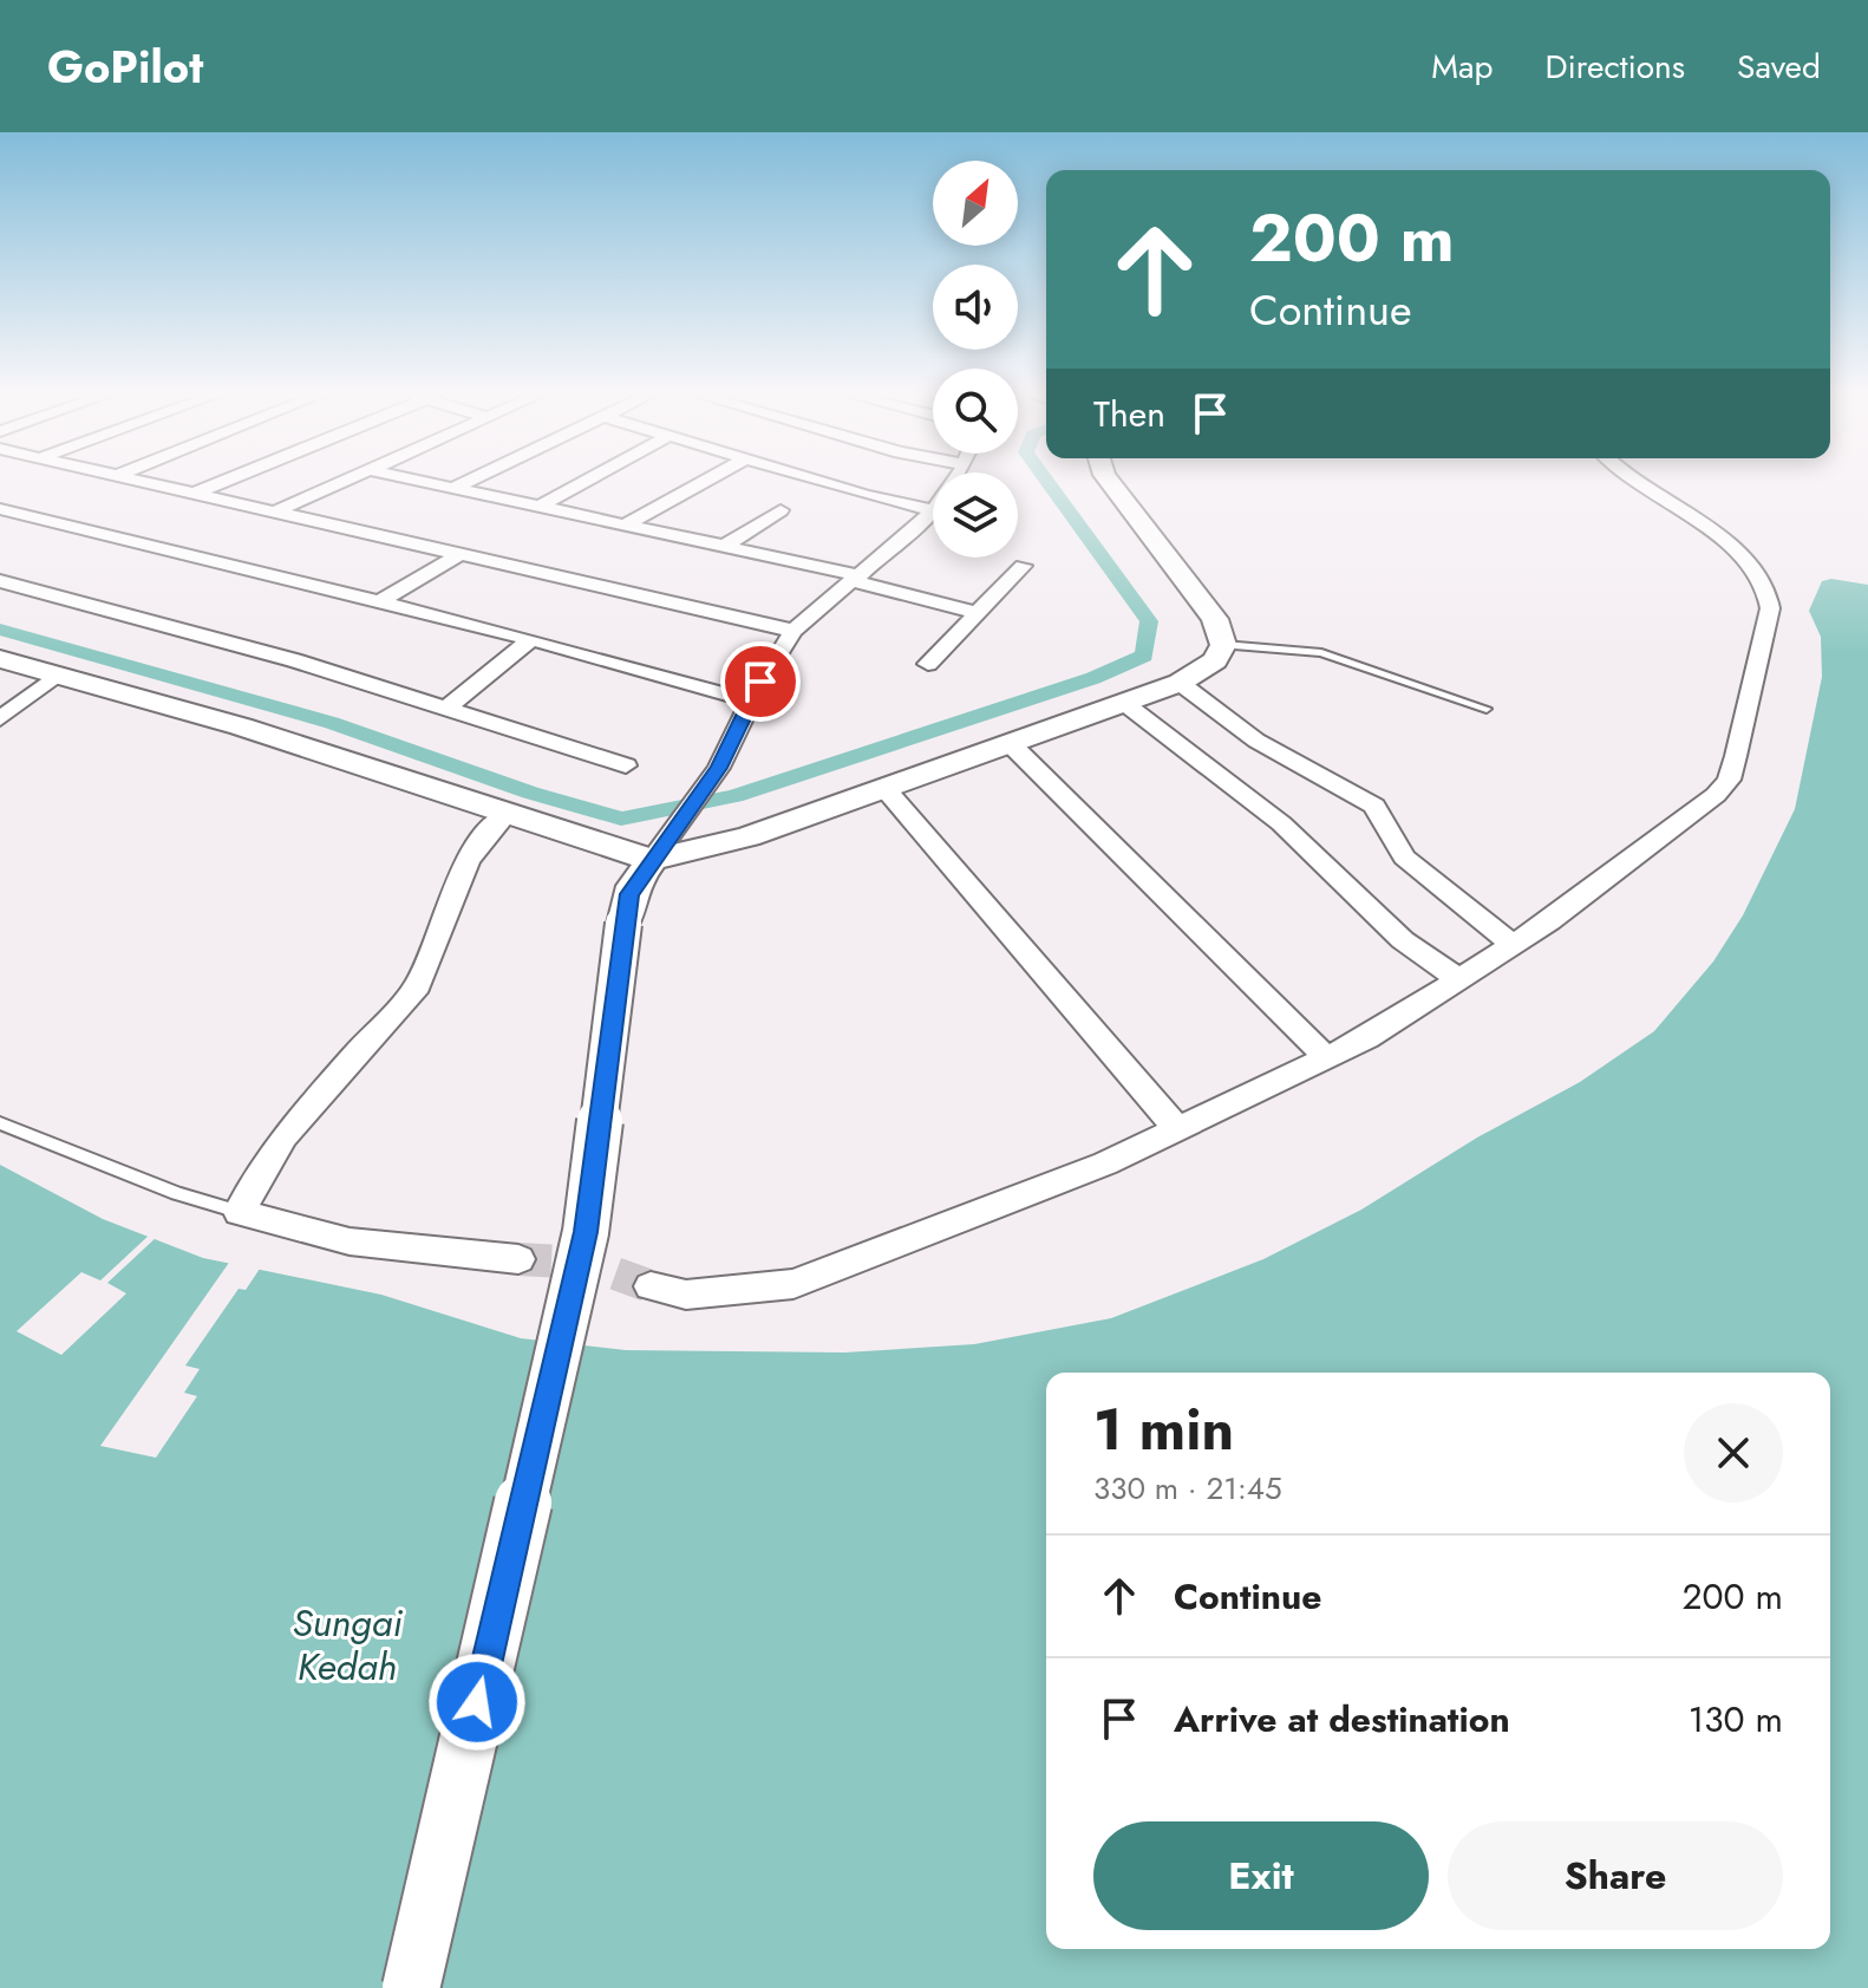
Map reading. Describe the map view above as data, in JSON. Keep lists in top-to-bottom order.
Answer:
{
  "water": ["Sungai Kedah"],
  "north": "top right",
  "page": {
    "header": "GoPilot",
    "nav": ["Map", "Directions", "Saved"],
    "turn": ["200 m", "Continue"],
    "then": "Then",
    "heading": ["1 min", "330 m · 21:45"],
    "list": [
      {
        "name": "Continue",
        "value": "200 m"
      },
      {
        "name": "Arrive at destination",
        "value": "130 m"
      }
    ],
    "buttons": ["Exit", "Share"]
  }
}
